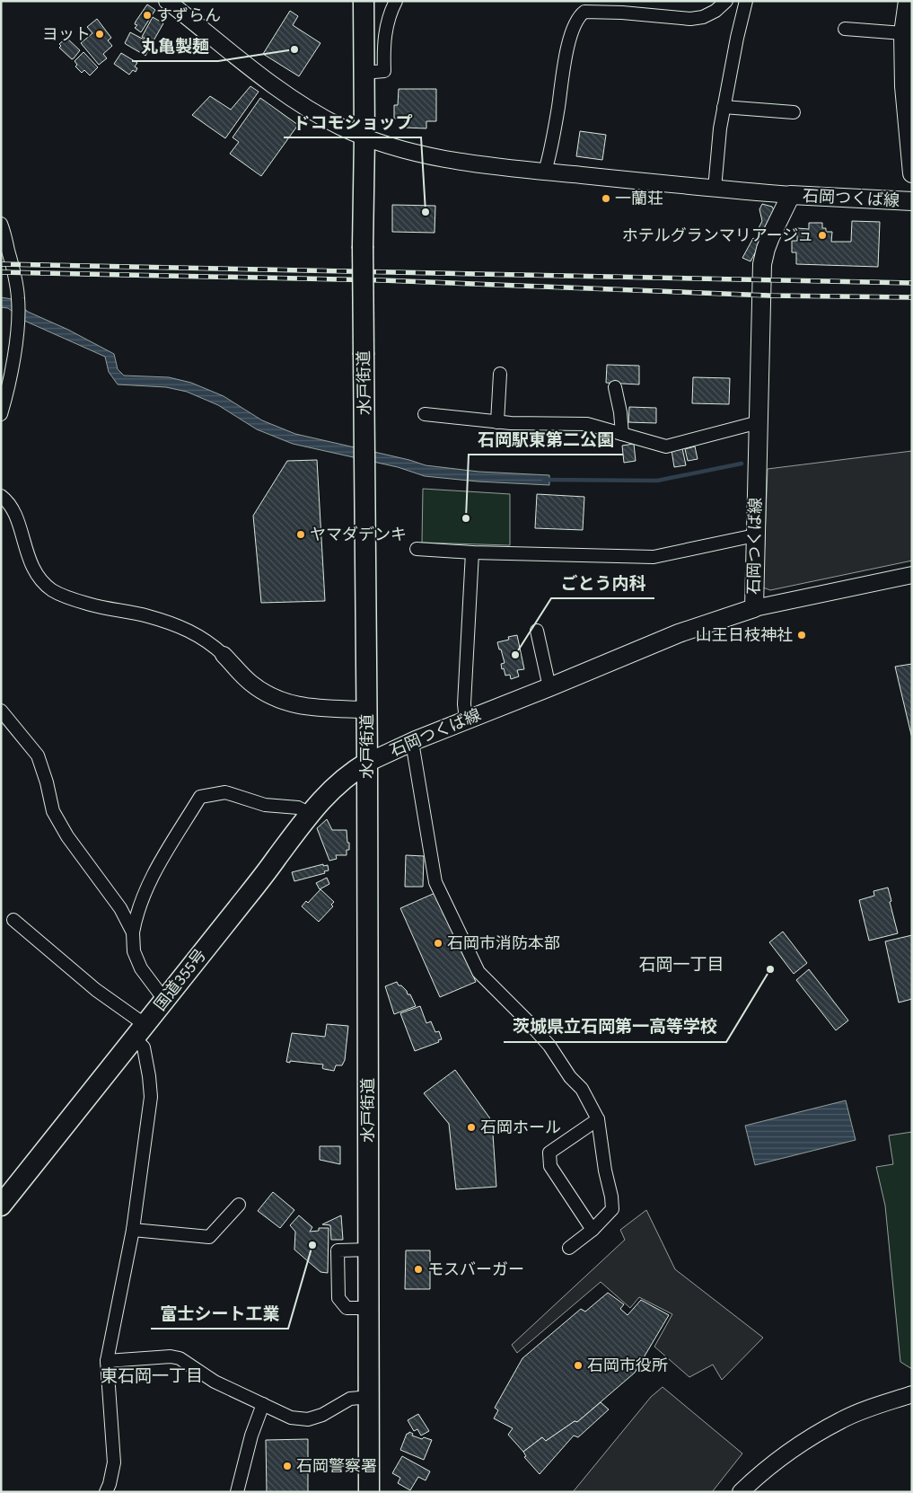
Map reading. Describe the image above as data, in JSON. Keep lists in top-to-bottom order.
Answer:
{
  "streets": {
    "highway": ["水戸街道", "国道355号"],
    "main road": ["石岡つくば線"]
  },
  "crossings": [
    ["石岡つくば線", "水戸街道"],
    ["石岡つくば線", "国道355号"],
    ["水戸街道", "国道355号"]
  ],
  "districts": ["石岡一丁目", "東石岡一丁目"],
  "places": [
    "すずらん",
    "ヨット",
    "丸亀製麺",
    "一蘭荘",
    "ドコモショップ",
    "ホテルグランマリアージュ",
    "石岡駅東第二公園",
    "ヤマダデンキ",
    "山王日枝神社",
    "ごとう内科",
    "石岡市消防本部",
    "茨城県立石岡第一高等学校",
    "石岡ホール",
    "富士シート工業",
    "モスバーガー",
    "石岡市役所",
    "石岡警察署"
  ]
}
